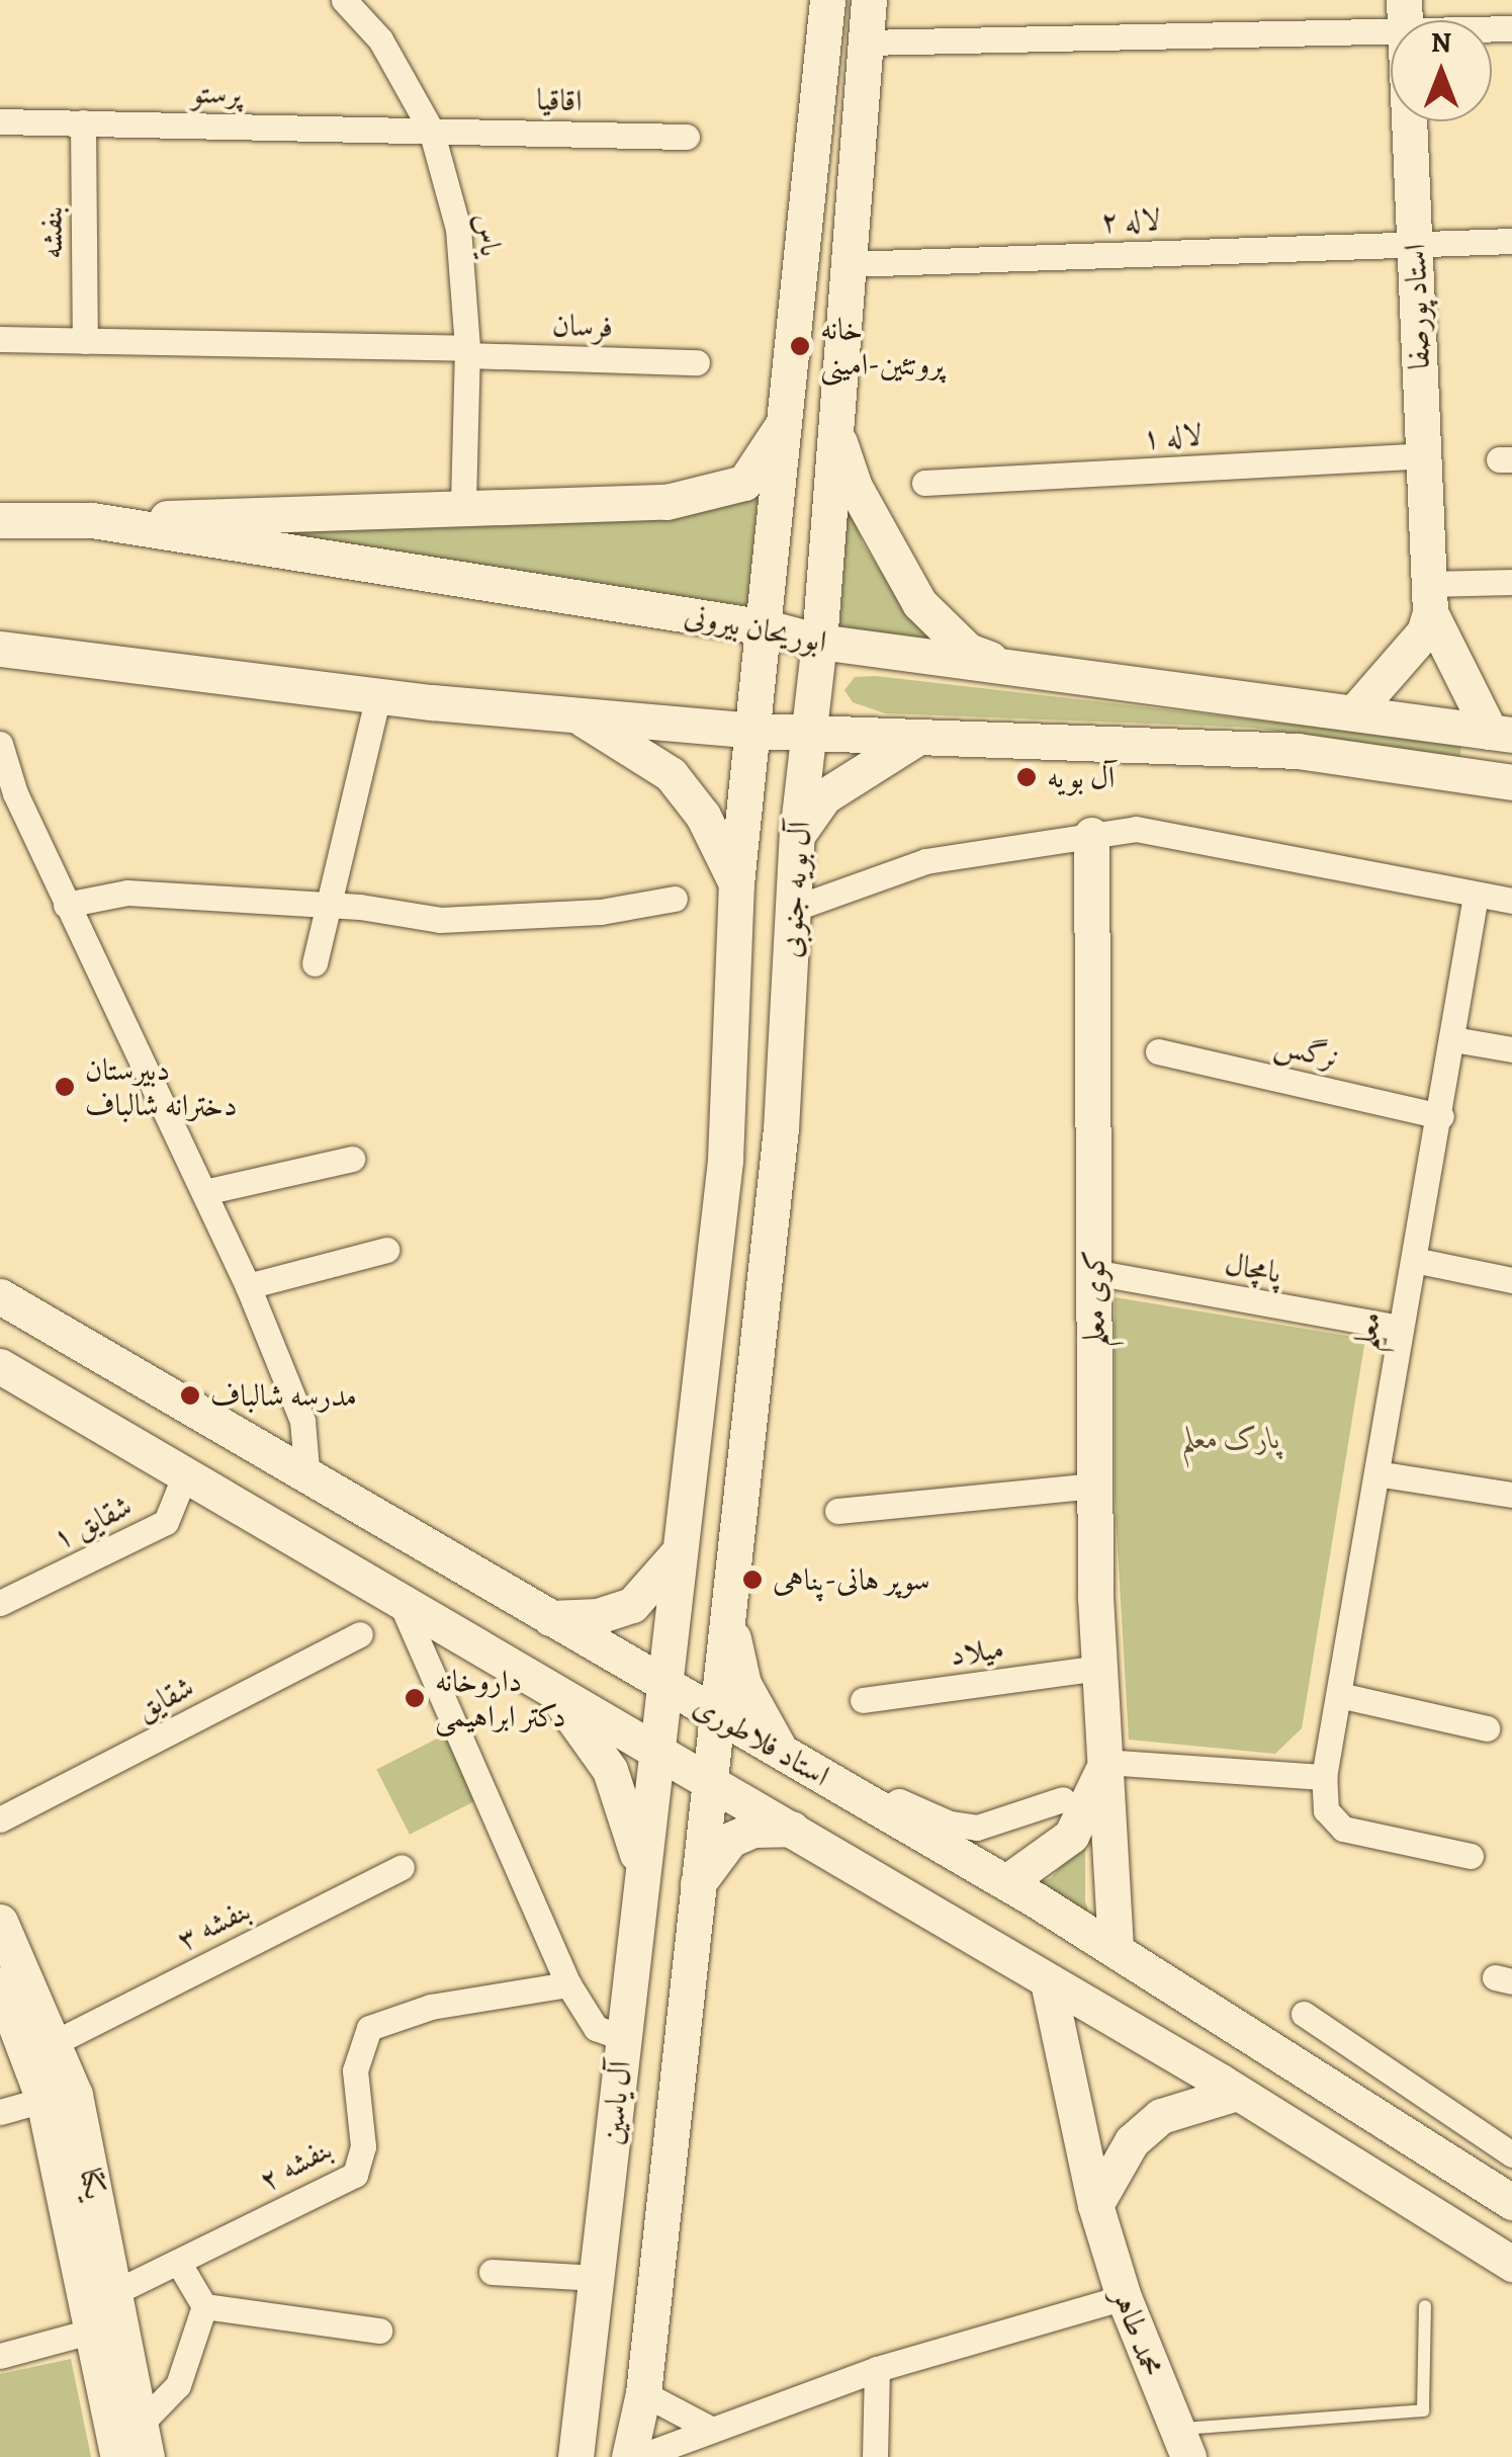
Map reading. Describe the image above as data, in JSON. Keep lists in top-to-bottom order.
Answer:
{
  "streets": {
    "main road": [
      "استاد پورصفا",
      "ابوریحان بیرونی",
      "آل بویه جنوبی",
      "کوی معلم",
      "استاد فلاطوری",
      "آل یاسین",
      "یکتا",
      "محمد طاهر"
    ],
    "street": [
      "پرستو",
      "اقاقیا",
      "لاله ۲",
      "بنفشه",
      "یاس",
      "فرسان",
      "لاله ۱",
      "نرگس",
      "پامچال",
      "معلم",
      "شقایق ۱",
      "میلاد",
      "شقایق",
      "بنفشه ۳",
      "بنفشه ۲"
    ]
  },
  "crossings": [
    ["پرستو", "اقاقیا"],
    ["پرستو", "بنفشه"],
    ["پرستو", "یاس"],
    ["اقاقیا", "یاس"],
    ["لاله ۲", "استاد پورصفا"],
    ["لاله ۲", "آل بویه جنوبی"],
    ["بنفشه", "فرسان"],
    ["یاس", "فرسان"],
    ["استاد پورصفا", "لاله ۱"],
    ["ابوریحان بیرونی", "آل بویه جنوبی"],
    ["آل بویه جنوبی", "استاد فلاطوری"],
    ["آل بویه جنوبی", "آل یاسین"],
    ["نرگس", "معلم"],
    ["پامچال", "کوی معلم"],
    ["پامچال", "معلم"],
    ["کوی معلم", "میلاد"],
    ["کوی معلم", "استاد فلاطوری"],
    ["شقایق ۱", "استاد فلاطوری"],
    ["استاد فلاطوری", "آل یاسین"],
    ["استاد فلاطوری", "محمد طاهر"],
    ["بنفشه ۳", "یکتا"],
    ["بنفشه ۲", "یکتا"]
  ],
  "parks": ["پارک معلم"],
  "places": [
    "خانه پروتئین-امینی",
    "آل بویه",
    "دبیرستان دخترانه شالباف",
    "مدرسه شالباف",
    "سوپر هانی-پناهی",
    "داروخانه دکتر ابراهیمی"
  ],
  "north": "top"
}
